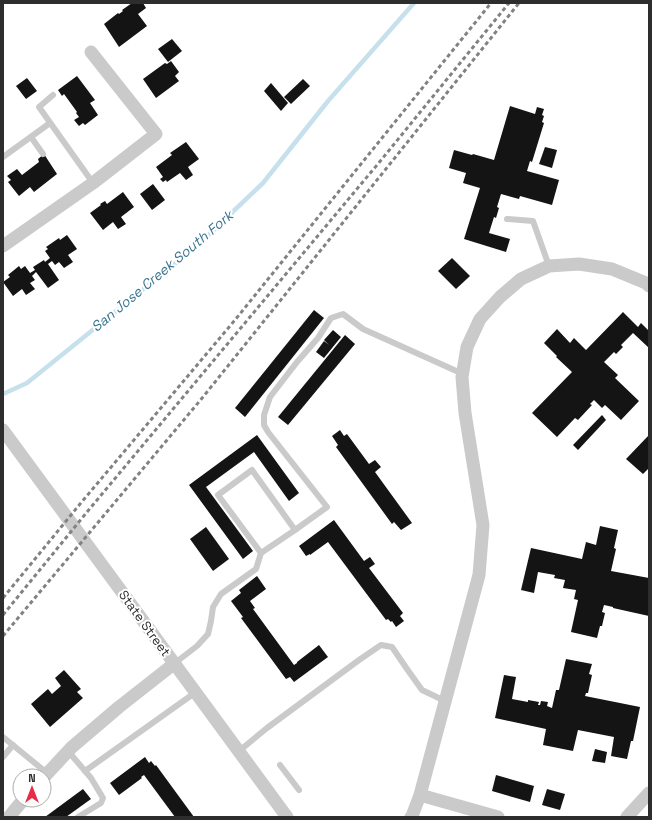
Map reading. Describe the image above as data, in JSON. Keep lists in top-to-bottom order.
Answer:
{
  "streets": {
    "street": ["State Street"]
  },
  "water": ["San Jose Creek South Fork"],
  "north": "top"
}
